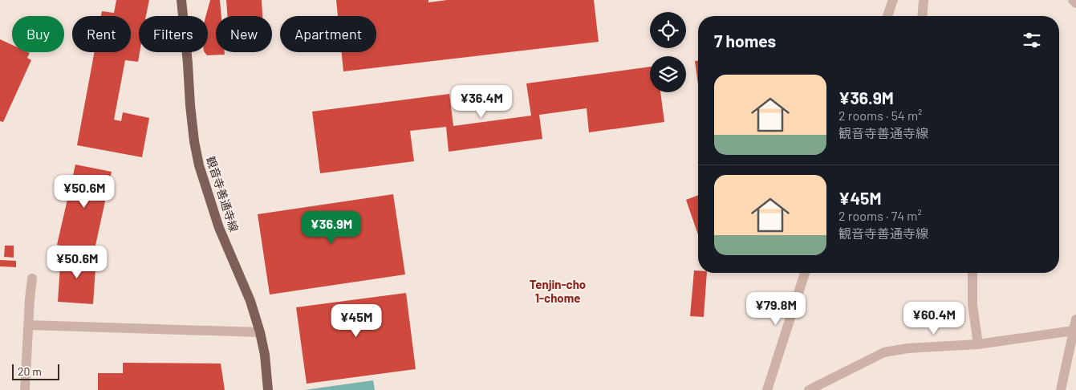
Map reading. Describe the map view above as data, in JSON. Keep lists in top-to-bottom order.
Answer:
{
  "streets": {
    "main road": ["観音寺善通寺線"]
  },
  "districts": ["Tenjin-cho 1-chome"],
  "scale_bar": "20 m",
  "page": {
    "chip": [
      "Buy",
      "Rent",
      "Filters",
      "New",
      "Apartment"
    ],
    "heading": "7 homes",
    "list": [
      {
        "name": "¥36.9M",
        "note": "2 rooms · 54 m² · 観音寺善通寺線"
      },
      {
        "name": "¥45M",
        "note": "2 rooms · 74 m² · 観音寺善通寺線"
      }
    ],
    "price": [
      "¥36.4M",
      "¥50.6M",
      "¥36.9M",
      "¥50.6M",
      "¥79.8M",
      "¥60.4M",
      "¥45M"
    ],
    "scale": "20 m"
  }
}
